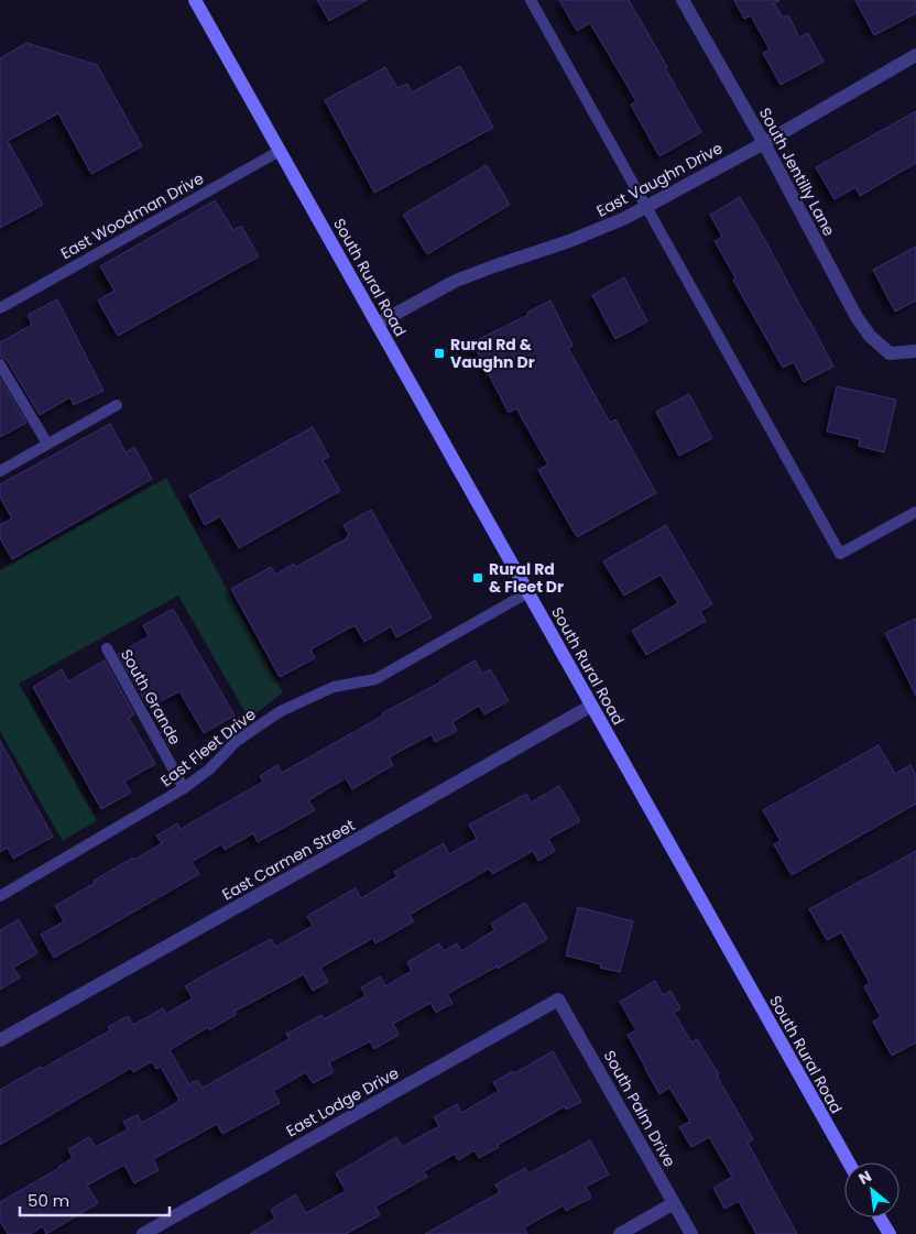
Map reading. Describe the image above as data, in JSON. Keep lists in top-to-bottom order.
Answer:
{
  "streets": {
    "main road": ["South Rural Road"],
    "street": [
      "South Jentilly Lane",
      "East Vaughn Drive",
      "East Carmen Street",
      "East Lodge Drive",
      "South Palm Drive"
    ],
    "lane": ["East Woodman Drive", "South Grande", "East Fleet Drive"]
  },
  "crossings": [
    ["South Jentilly Lane", "East Vaughn Drive"],
    ["East Vaughn Drive", "South Rural Road"],
    ["East Woodman Drive", "South Rural Road"],
    ["South Rural Road", "East Fleet Drive"],
    ["South Rural Road", "East Carmen Street"],
    ["South Grande", "East Fleet Drive"],
    ["East Lodge Drive", "South Palm Drive"]
  ],
  "places": {
    "transit": ["Rural Rd & Vaughn Dr", "Rural Rd & Fleet Dr"]
  },
  "scale_bar": "50 m",
  "north": "top left"
}
